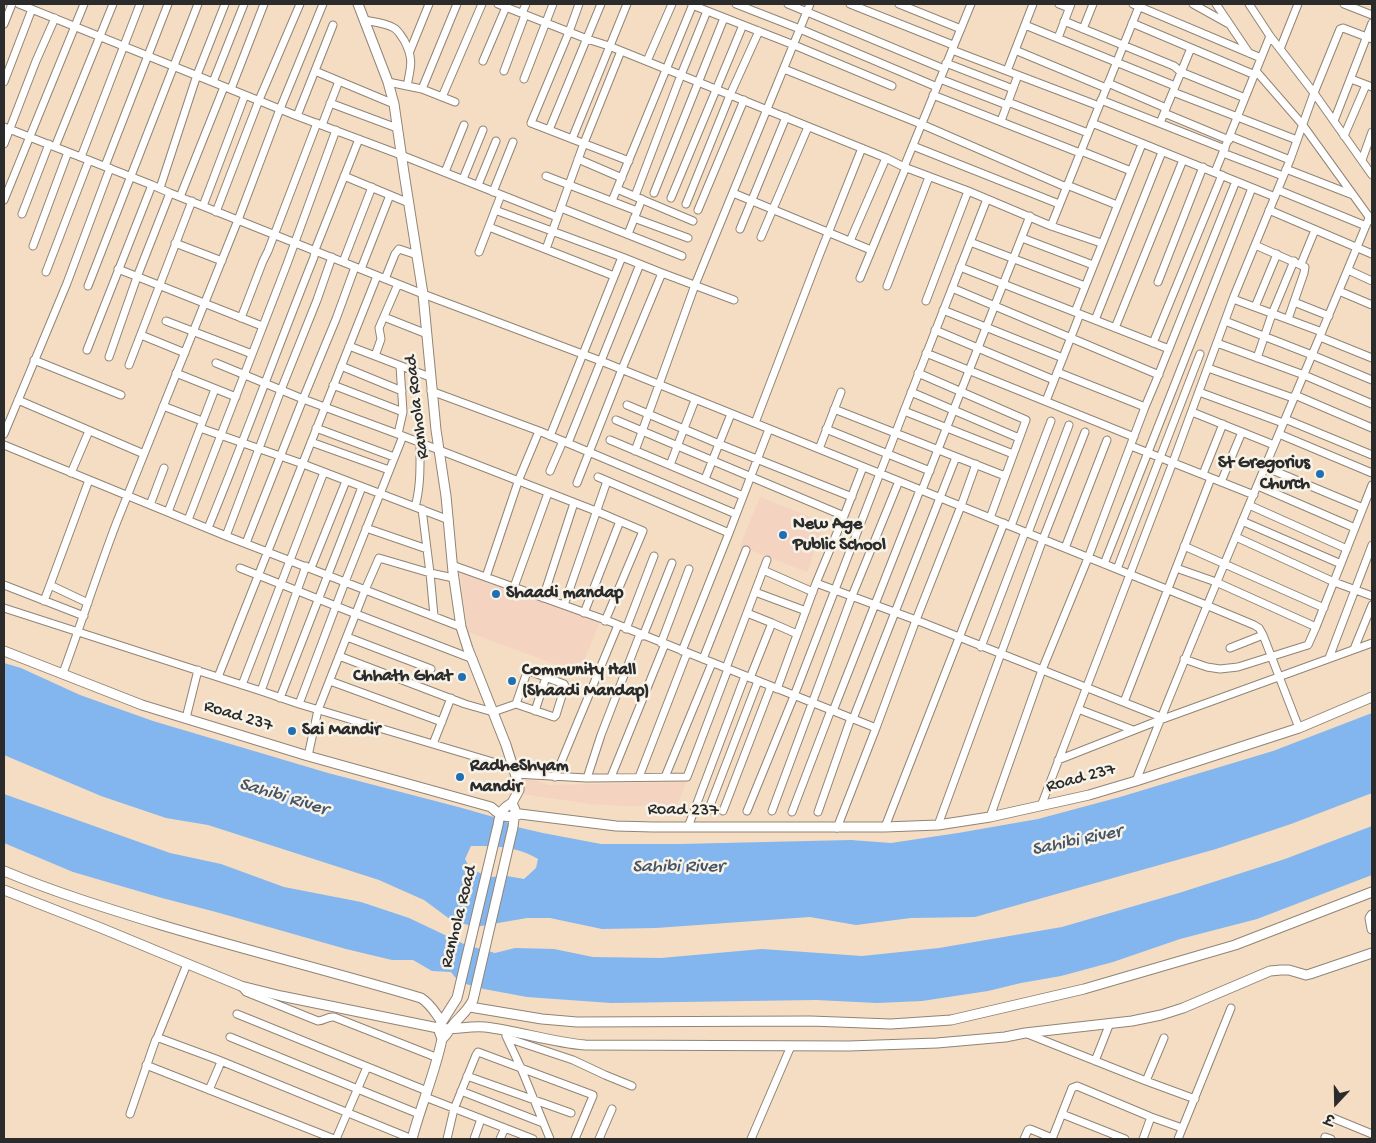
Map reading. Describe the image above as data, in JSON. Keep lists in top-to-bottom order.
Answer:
{
  "streets": {
    "street": ["Ranhola Road", "Road 237"]
  },
  "crossings": [
    ["Ranhola Road", "Road 237"]
  ],
  "water": ["Sahibi River"],
  "places": [
    "St Gregorius Church",
    "New Age Public School",
    "Shaadi mandap",
    "Chhath Ghat",
    "Community Hall (Shaadi Mandap)",
    "Sai Mandir",
    "RadheShyam Mandir"
  ],
  "north": "bottom"
}
